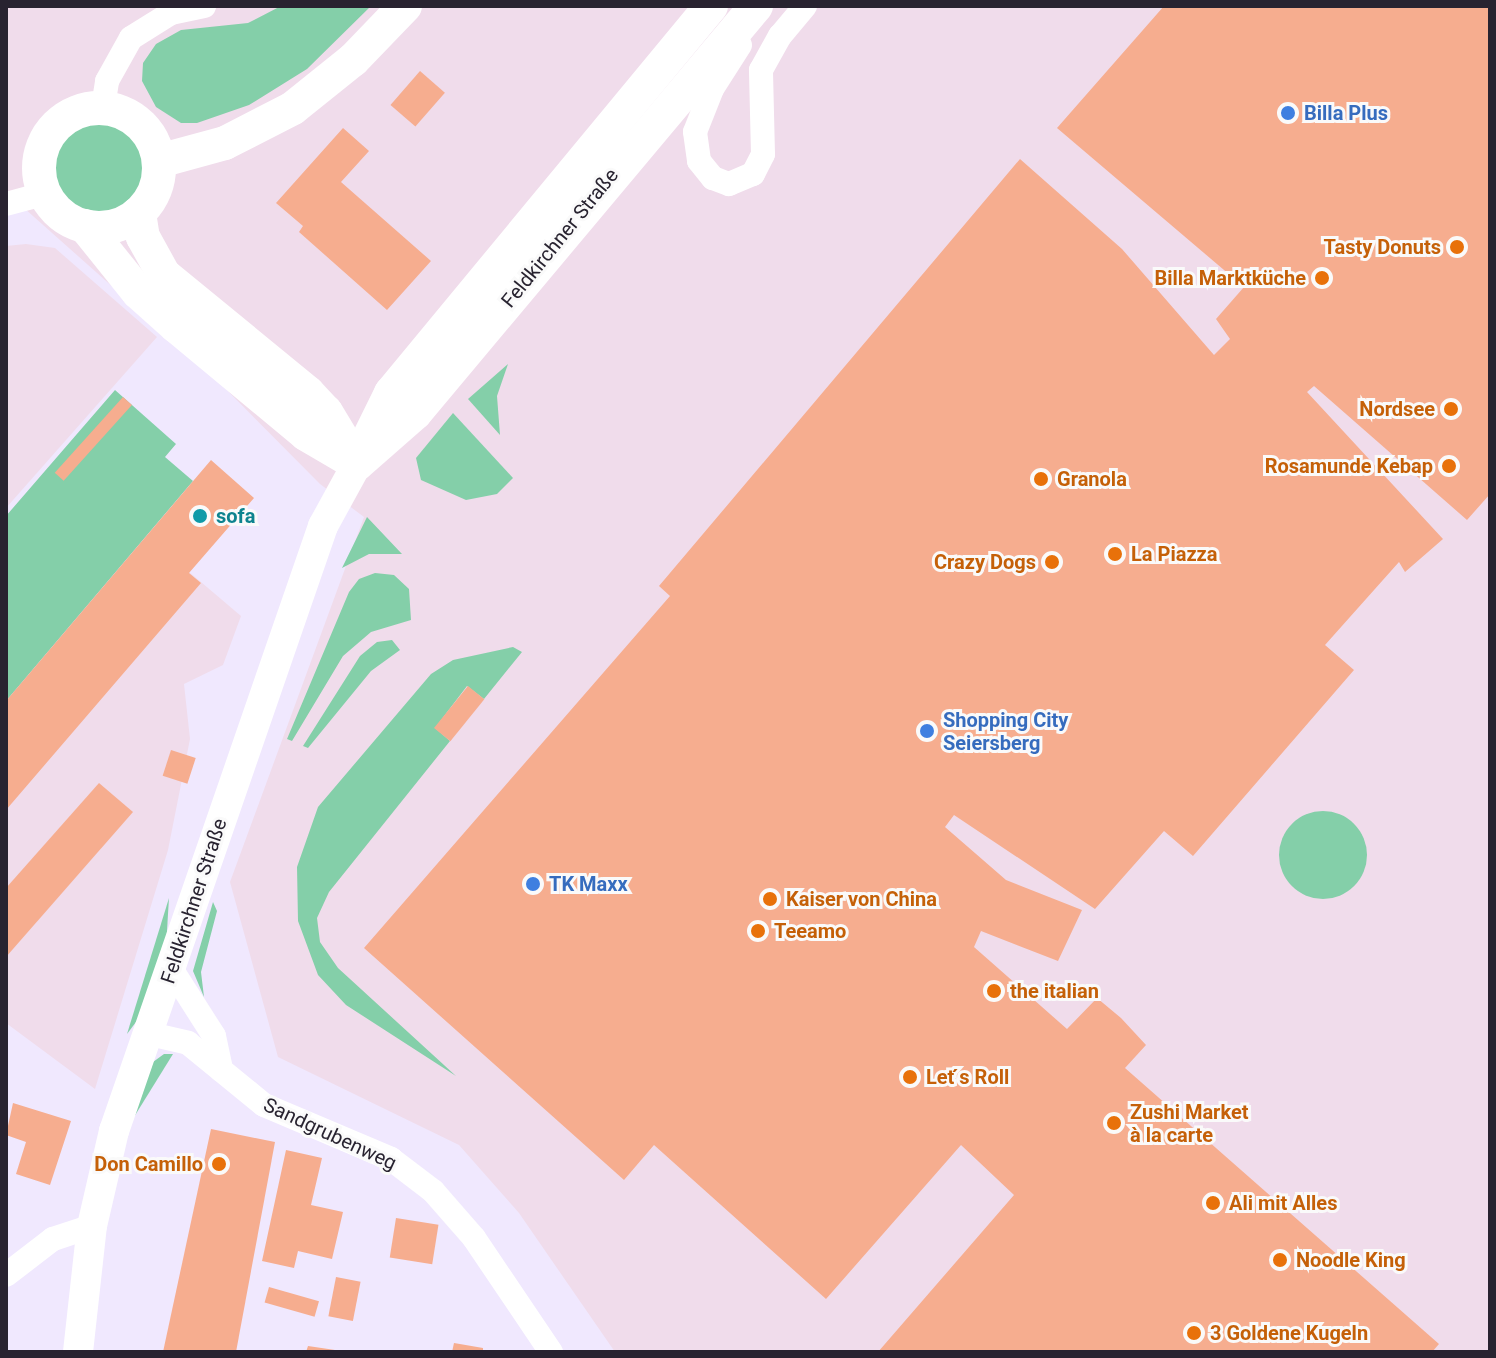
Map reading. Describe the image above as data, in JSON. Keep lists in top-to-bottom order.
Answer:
{
  "streets": {
    "main road": ["Feldkirchner Straße"],
    "street": ["Sandgrubenweg"]
  },
  "crossings": [
    ["Feldkirchner Straße", "Sandgrubenweg"]
  ],
  "places": [
    "Billa Plus",
    "Tasty Donuts",
    "Billa Marktküche",
    "Nordsee",
    "Rosamunde Kebap",
    "Granola",
    "sofa",
    "La Piazza",
    "Crazy Dogs",
    "Shopping City Seiersberg",
    "TK Maxx",
    "Kaiser von China",
    "Teeamo",
    "the italian",
    "Let ́s Roll",
    "Zushi Market à la carte",
    "Don Camillo",
    "Ali mit Alles",
    "Noodle King",
    "3 Goldene Kugeln"
  ]
}
